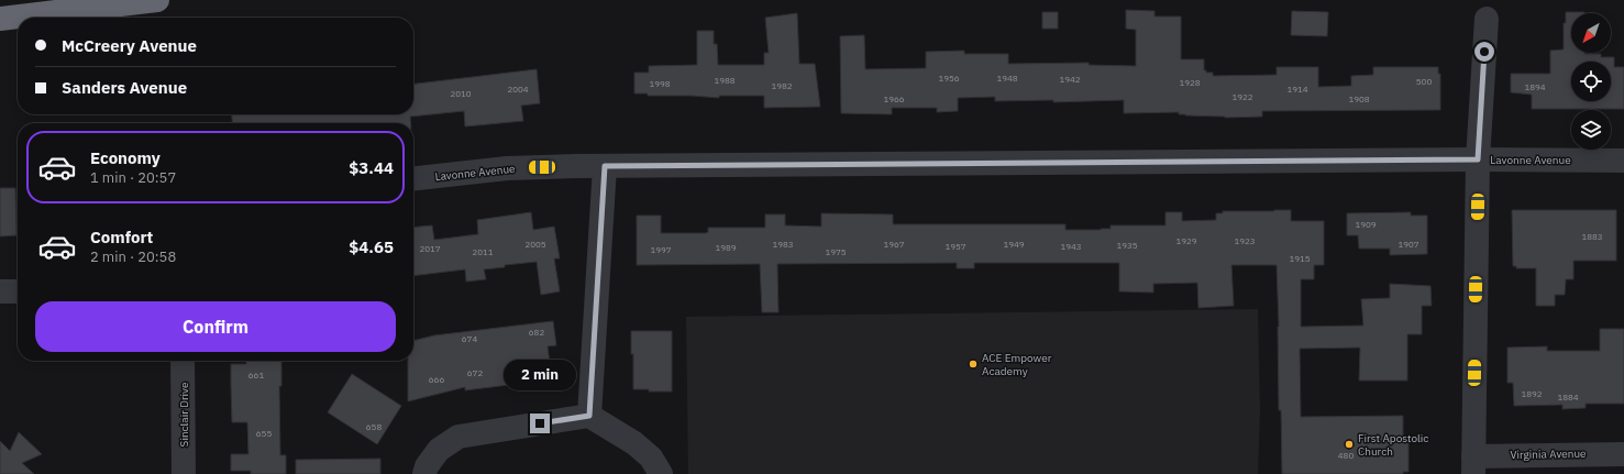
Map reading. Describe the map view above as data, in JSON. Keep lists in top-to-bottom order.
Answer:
{
  "streets": {
    "street": ["Lavonne Avenue", "Sinclair Drive", "Virginia Avenue"]
  },
  "places": ["ACE Empower Academy", "First Apostolic Church"],
  "house_numbers": [
    "1956",
    "1948",
    "1942",
    "1988",
    "500",
    "1928",
    "1998",
    "1982",
    "1894",
    "2004",
    "1914",
    "2010",
    "1922",
    "1966",
    "1908",
    "1909",
    "1883",
    "1929",
    "1923",
    "2005",
    "1983",
    "1967",
    "1949",
    "1907",
    "1935",
    "1957",
    "1943",
    "1989",
    "2017",
    "1997",
    "2011",
    "1975",
    "1915",
    "682",
    "674",
    "672",
    "661",
    "666",
    "1892",
    "1884",
    "658",
    "655",
    "480"
  ],
  "north": "bottom left",
  "page": {
    "banner": ["McCreery Avenue", "Sanders Avenue"],
    "list": [
      {
        "name": "Economy",
        "note": "1 min · 20:57",
        "value": "$3.44"
      },
      {
        "name": "Comfort",
        "note": "2 min · 20:58",
        "value": "$4.65"
      }
    ],
    "buttons": "Confirm",
    "bubble": "2 min"
  }
}
